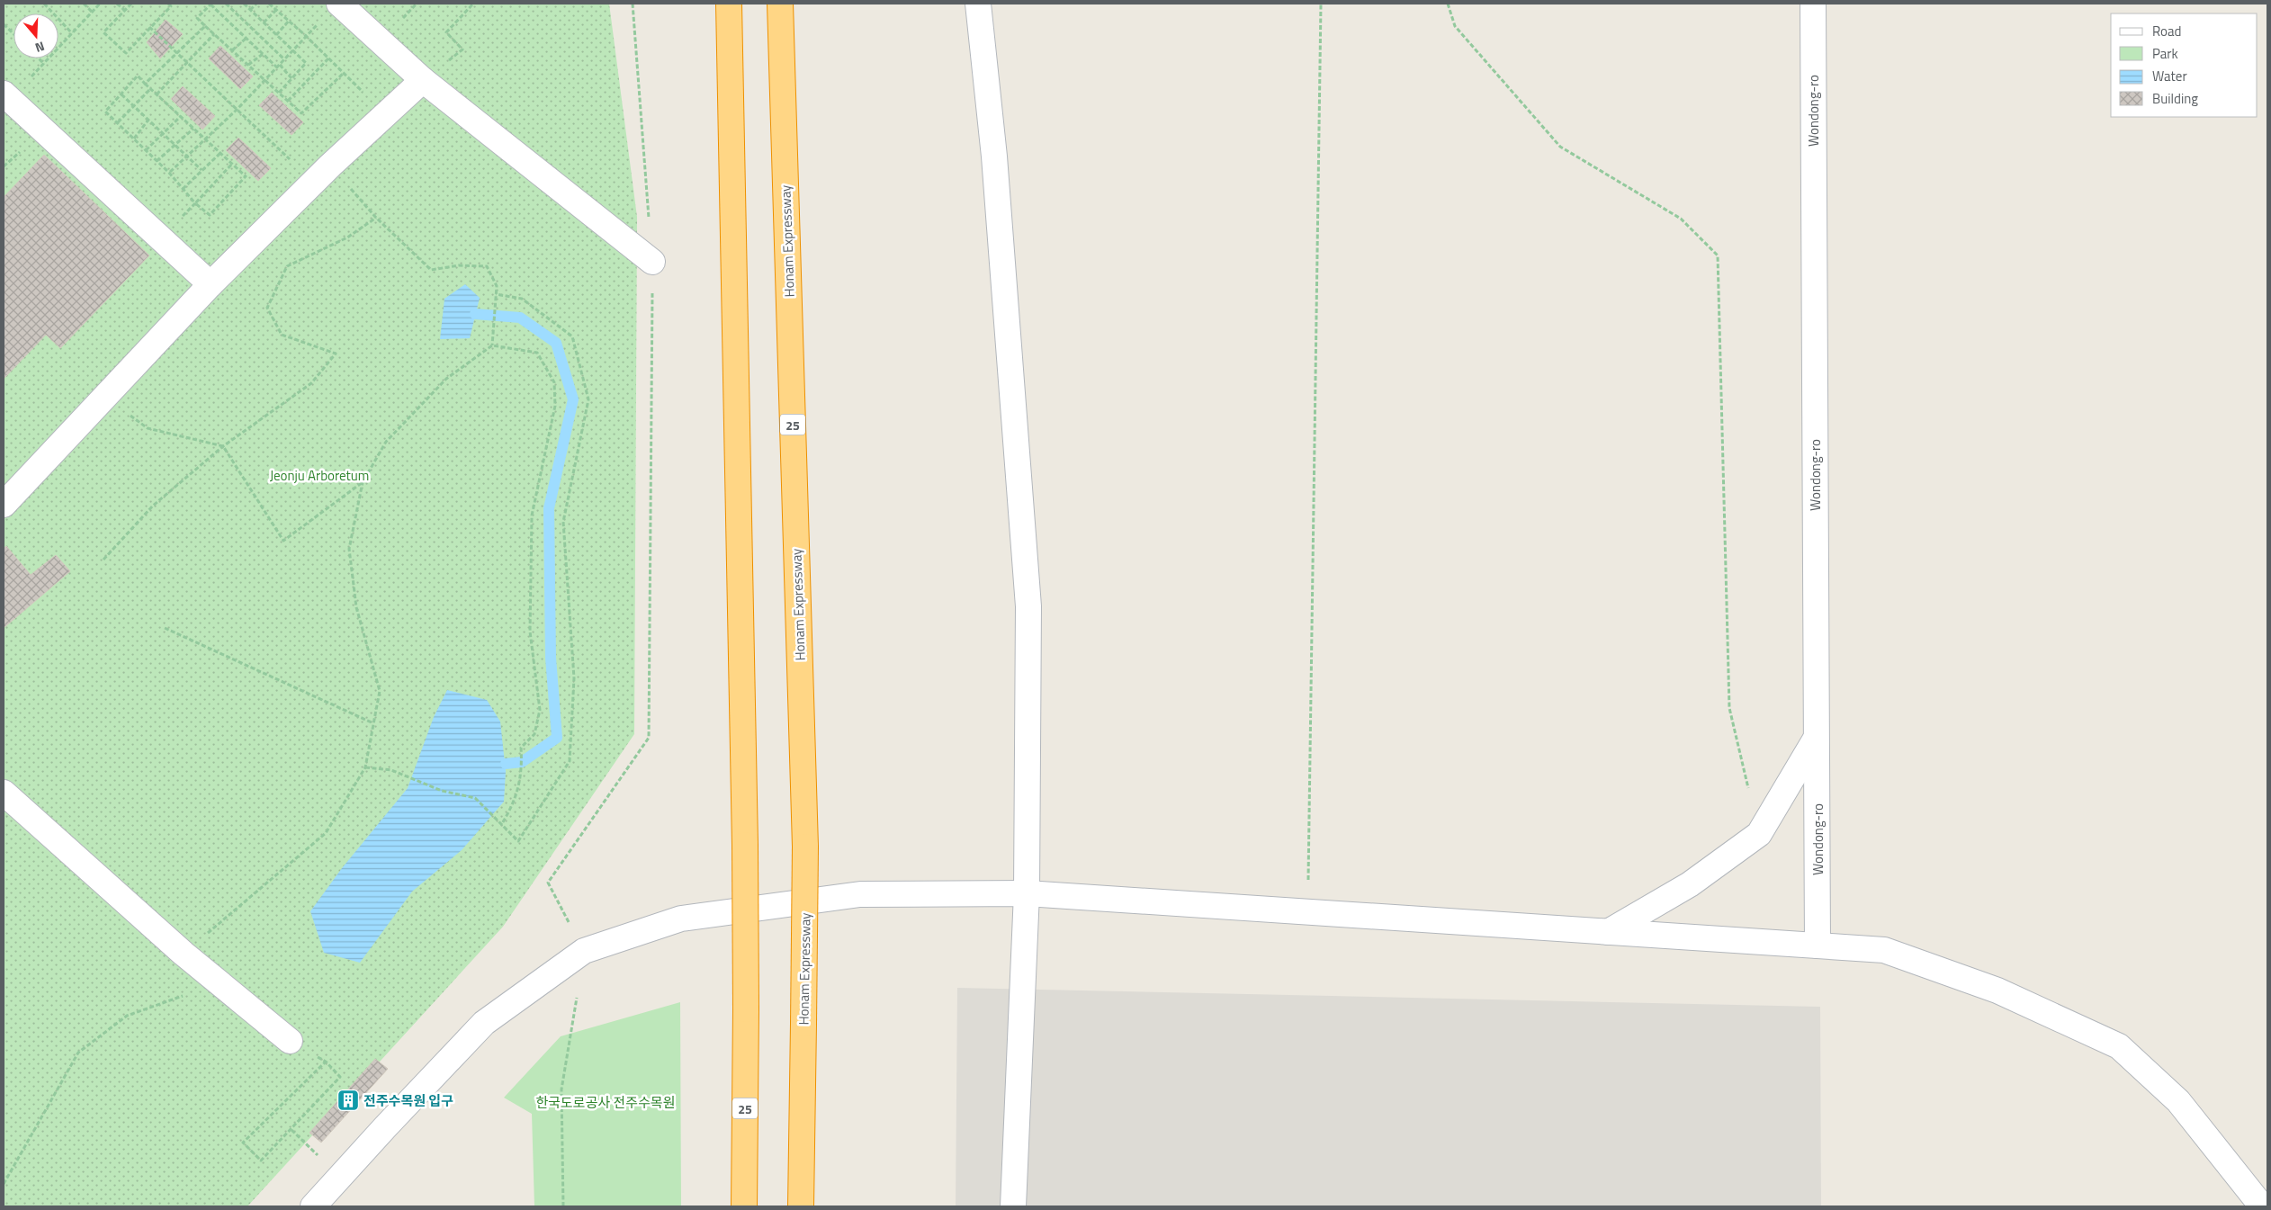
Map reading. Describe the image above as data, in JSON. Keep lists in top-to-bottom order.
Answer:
{
  "streets": {
    "highway": ["Honam Expressway", "25"],
    "street": ["Wondong-ro"]
  },
  "parks": ["Jeonju Arboretum", "한국도로공사 전주수목원"],
  "places": {
    "building": ["전주수목원 입구"]
  },
  "legend": [
    "Road",
    "Park",
    "Water",
    "Building"
  ],
  "north": "bottom"
}
